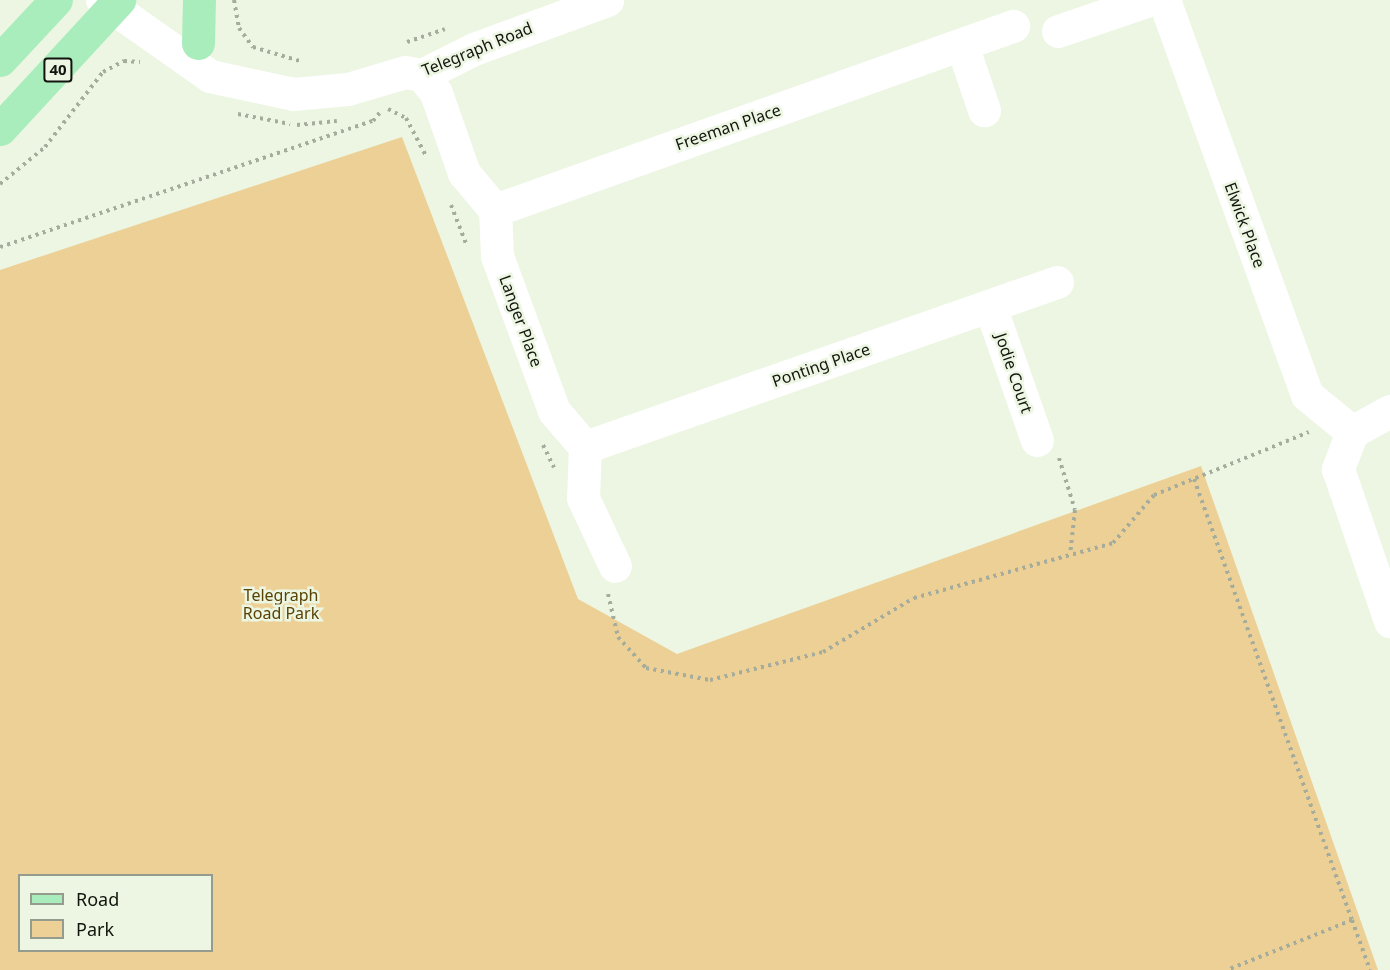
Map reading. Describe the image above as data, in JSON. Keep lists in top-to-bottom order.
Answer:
{
  "streets": {
    "main road": ["40"],
    "street": [
      "Telegraph Road",
      "Freeman Place",
      "Elwick Place",
      "Langer Place",
      "Ponting Place",
      "Jodie Court"
    ]
  },
  "crossings": [
    ["Telegraph Road", "40"],
    ["Freeman Place", "Langer Place"],
    ["Langer Place", "Ponting Place"],
    ["Ponting Place", "Jodie Court"]
  ],
  "parks": ["Telegraph Road Park"],
  "legend": ["Road", "Park"]
}
